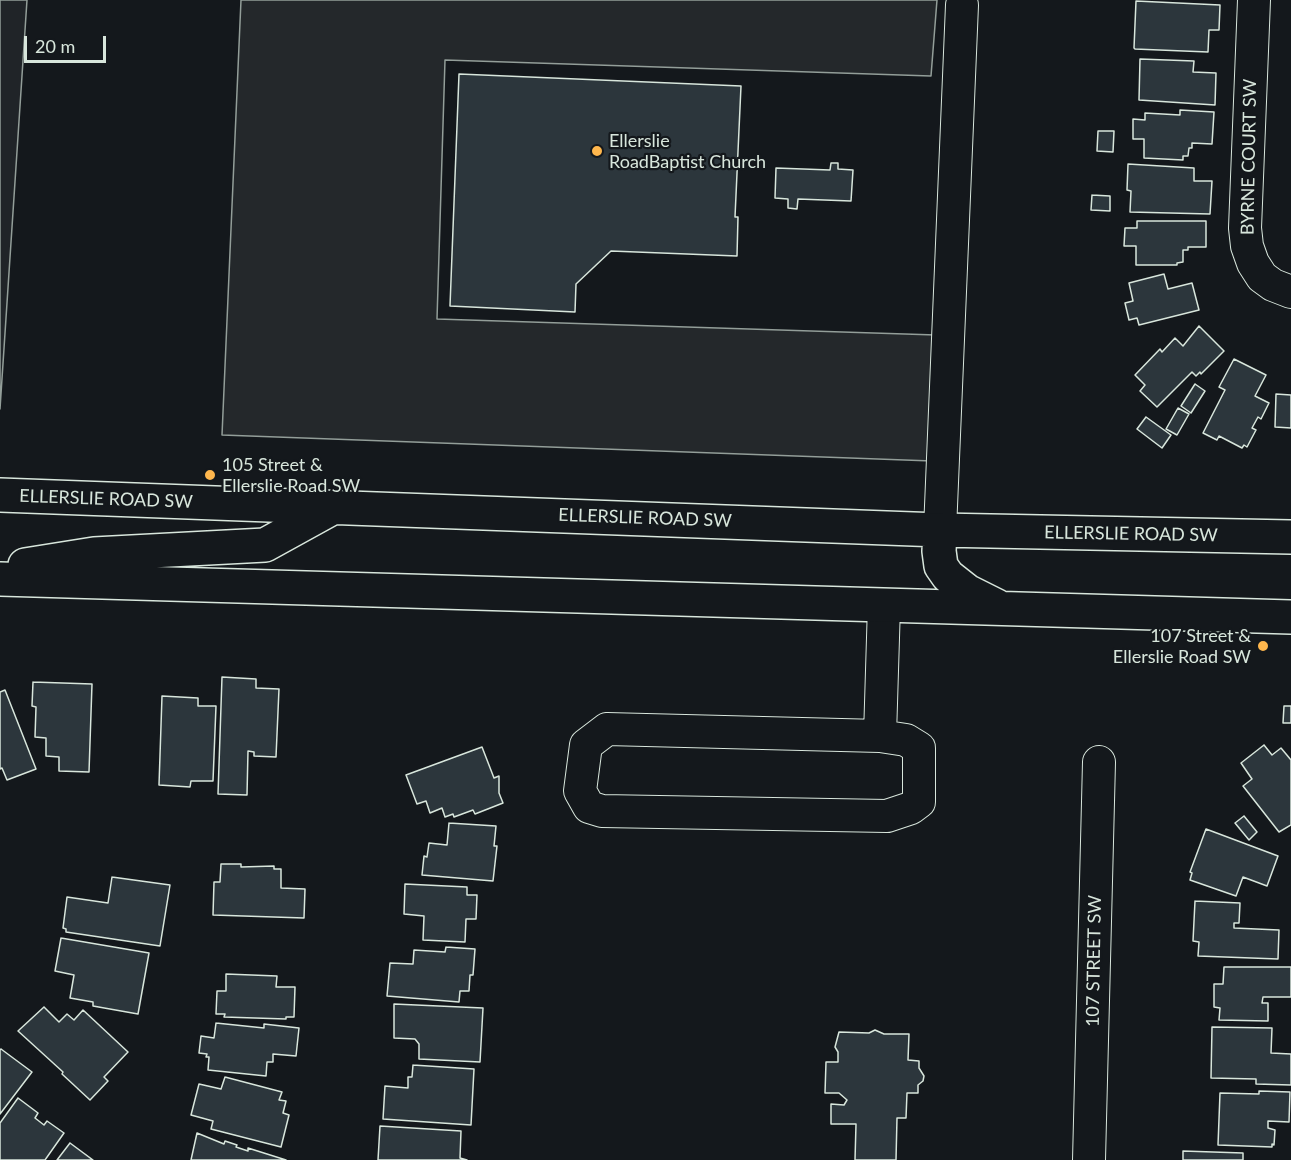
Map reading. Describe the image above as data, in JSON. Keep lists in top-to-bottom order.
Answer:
{
  "streets": {
    "main road": ["ELLERSLIE ROAD SW"],
    "street": ["BYRNE COURT SW", "107 STREET SW"]
  },
  "places": ["Ellerslie RoadBaptist Church", "105 Street & Ellerslie Road SW", "107 Street & Ellerslie Road SW"],
  "scale_bar": "20 m"
}
